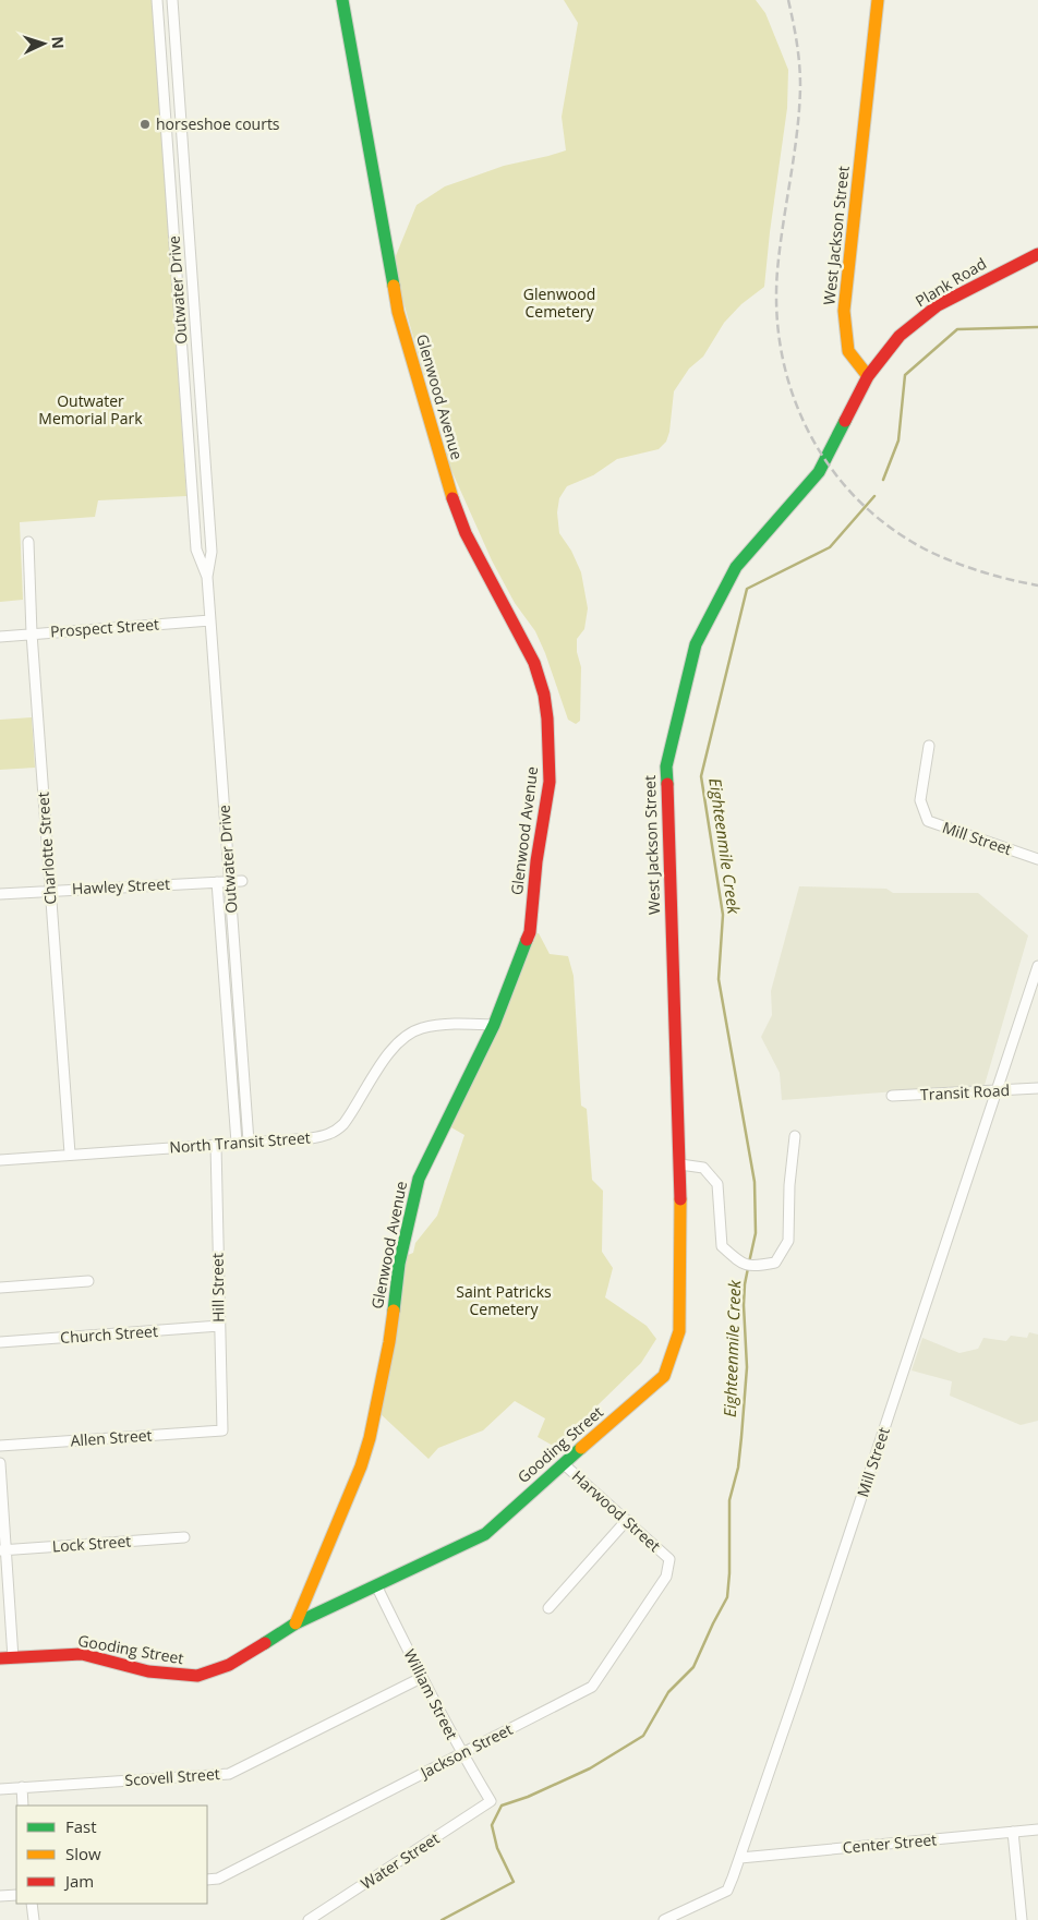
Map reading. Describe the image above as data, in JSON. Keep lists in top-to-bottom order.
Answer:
{
  "streets": {
    "street": [
      "West Jackson Street",
      "Plank Road",
      "Outwater Drive",
      "Glenwood Avenue",
      "Prospect Street",
      "Mill Street",
      "Charlotte Street",
      "Hawley Street",
      "Transit Road",
      "North Transit Street",
      "Hill Street",
      "Church Street",
      "Allen Street",
      "Gooding Street",
      "Harwood Street",
      "Lock Street",
      "William Street",
      "Jackson Street",
      "Scovell Street",
      "Center Street",
      "Water Street"
    ]
  },
  "crossings": [
    ["West Jackson Street", "Plank Road"],
    ["West Jackson Street", "Gooding Street"],
    ["Outwater Drive", "Prospect Street"],
    ["Outwater Drive", "Hawley Street"],
    ["Outwater Drive", "North Transit Street"],
    ["Glenwood Avenue", "North Transit Street"],
    ["Glenwood Avenue", "Gooding Street"],
    ["Prospect Street", "Charlotte Street"],
    ["Mill Street", "Transit Road"],
    ["Mill Street", "Center Street"],
    ["Charlotte Street", "Hawley Street"],
    ["Charlotte Street", "North Transit Street"],
    ["North Transit Street", "Hill Street"],
    ["Hill Street", "Church Street"],
    ["Hill Street", "Allen Street"],
    ["Gooding Street", "Harwood Street"],
    ["Gooding Street", "William Street"],
    ["Harwood Street", "Jackson Street"],
    ["William Street", "Jackson Street"],
    ["William Street", "Scovell Street"],
    ["William Street", "Water Street"]
  ],
  "water": ["Eighteenmile Creek"],
  "parks": ["Glenwood Cemetery", "Outwater Memorial Park", "Saint Patricks Cemetery"],
  "places": ["horseshoe courts"],
  "legend": ["Fast", "Slow", "Jam"],
  "north": "right"
}
